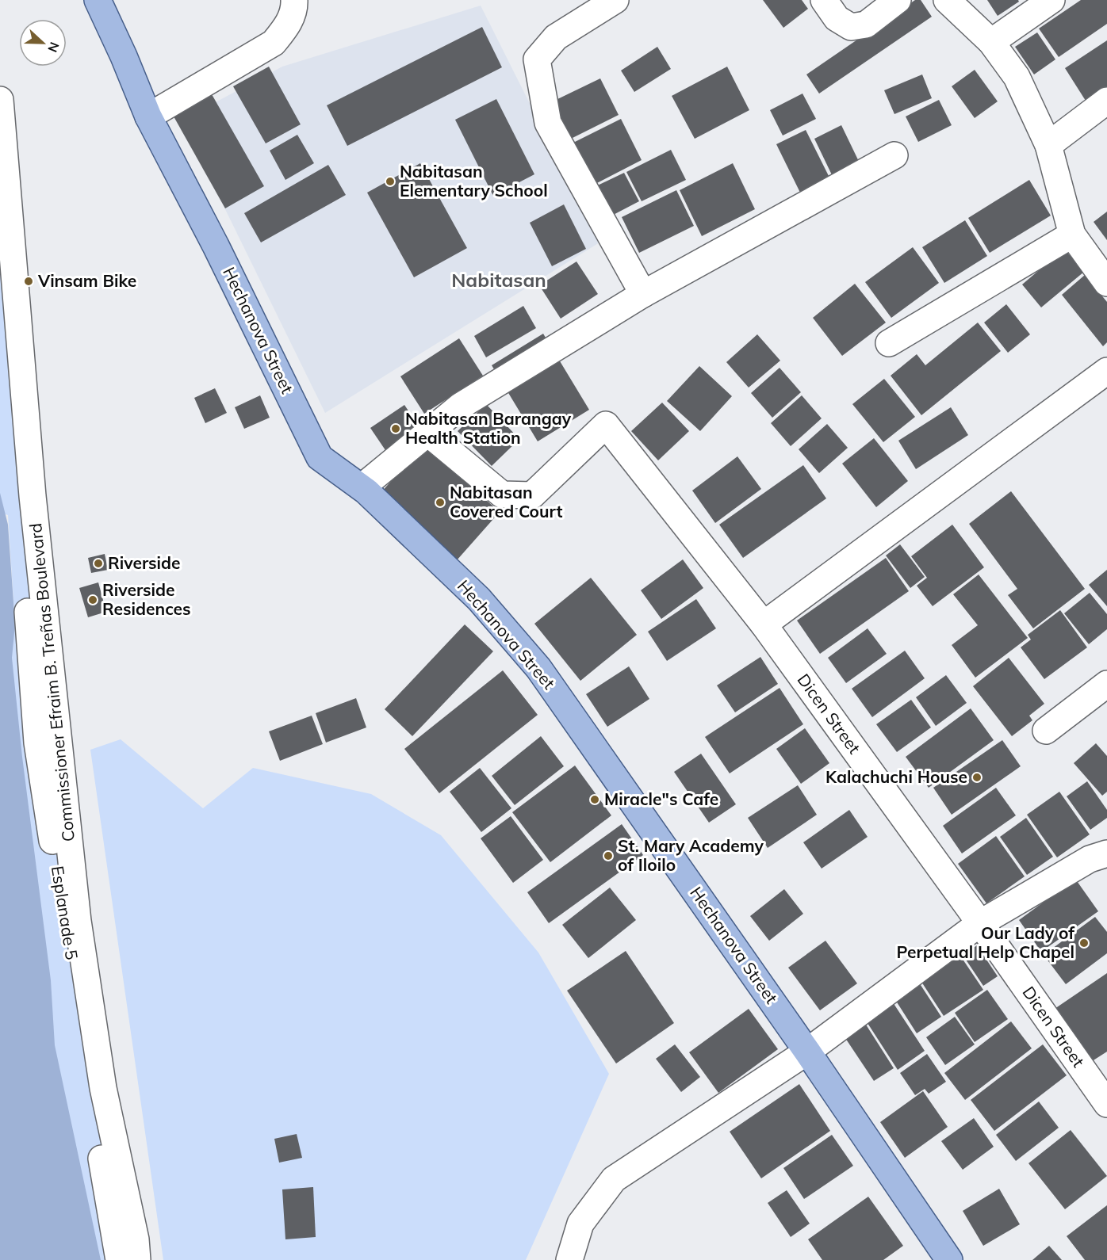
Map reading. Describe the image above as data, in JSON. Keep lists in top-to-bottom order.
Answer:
{
  "streets": {
    "main road": ["Hechanova Street"],
    "street": ["Commissioner Efraim B. Treñas Boulevard", "Dicen Street", "Esplanade 5"]
  },
  "districts": ["Nabitasan"],
  "places": [
    "Nabitasan Elementary School",
    "Vinsam Bike",
    "Nabitasan Barangay Health Station",
    "Nabitasan Covered Court",
    "Riverside",
    "Riverside Residences",
    "Kalachuchi House",
    "Miracle\"s Cafe",
    "St. Mary Academy of Iloilo",
    "Our Lady of Perpetual Help Chapel"
  ],
  "north": "right"
}
